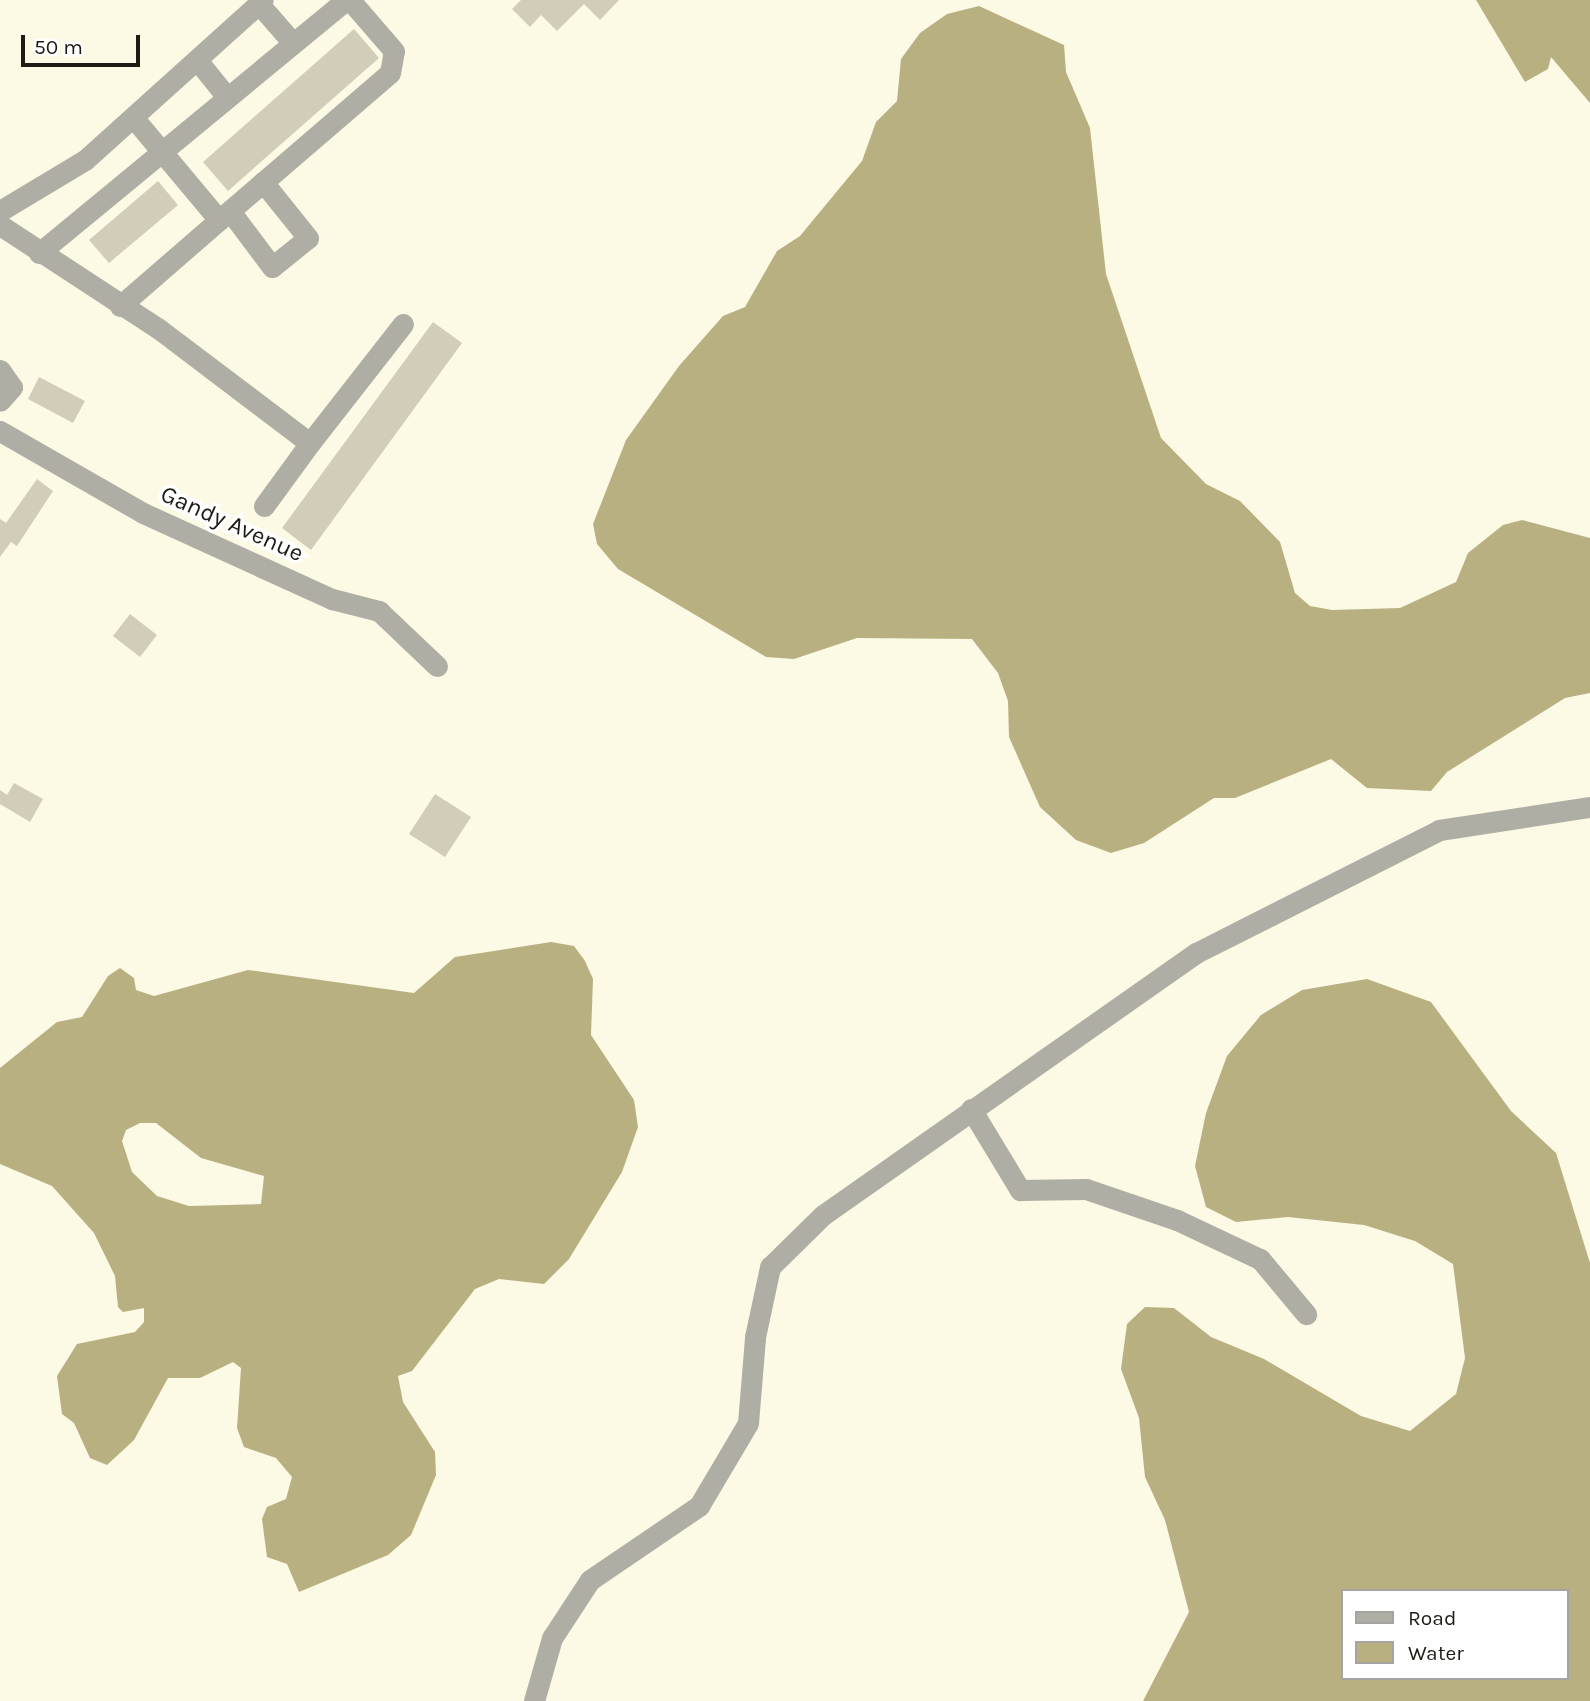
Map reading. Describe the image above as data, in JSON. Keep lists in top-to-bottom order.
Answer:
{
  "streets": {
    "street": ["Gandy Avenue"]
  },
  "legend": ["Road", "Water"],
  "scale_bar": "50 m"
}
